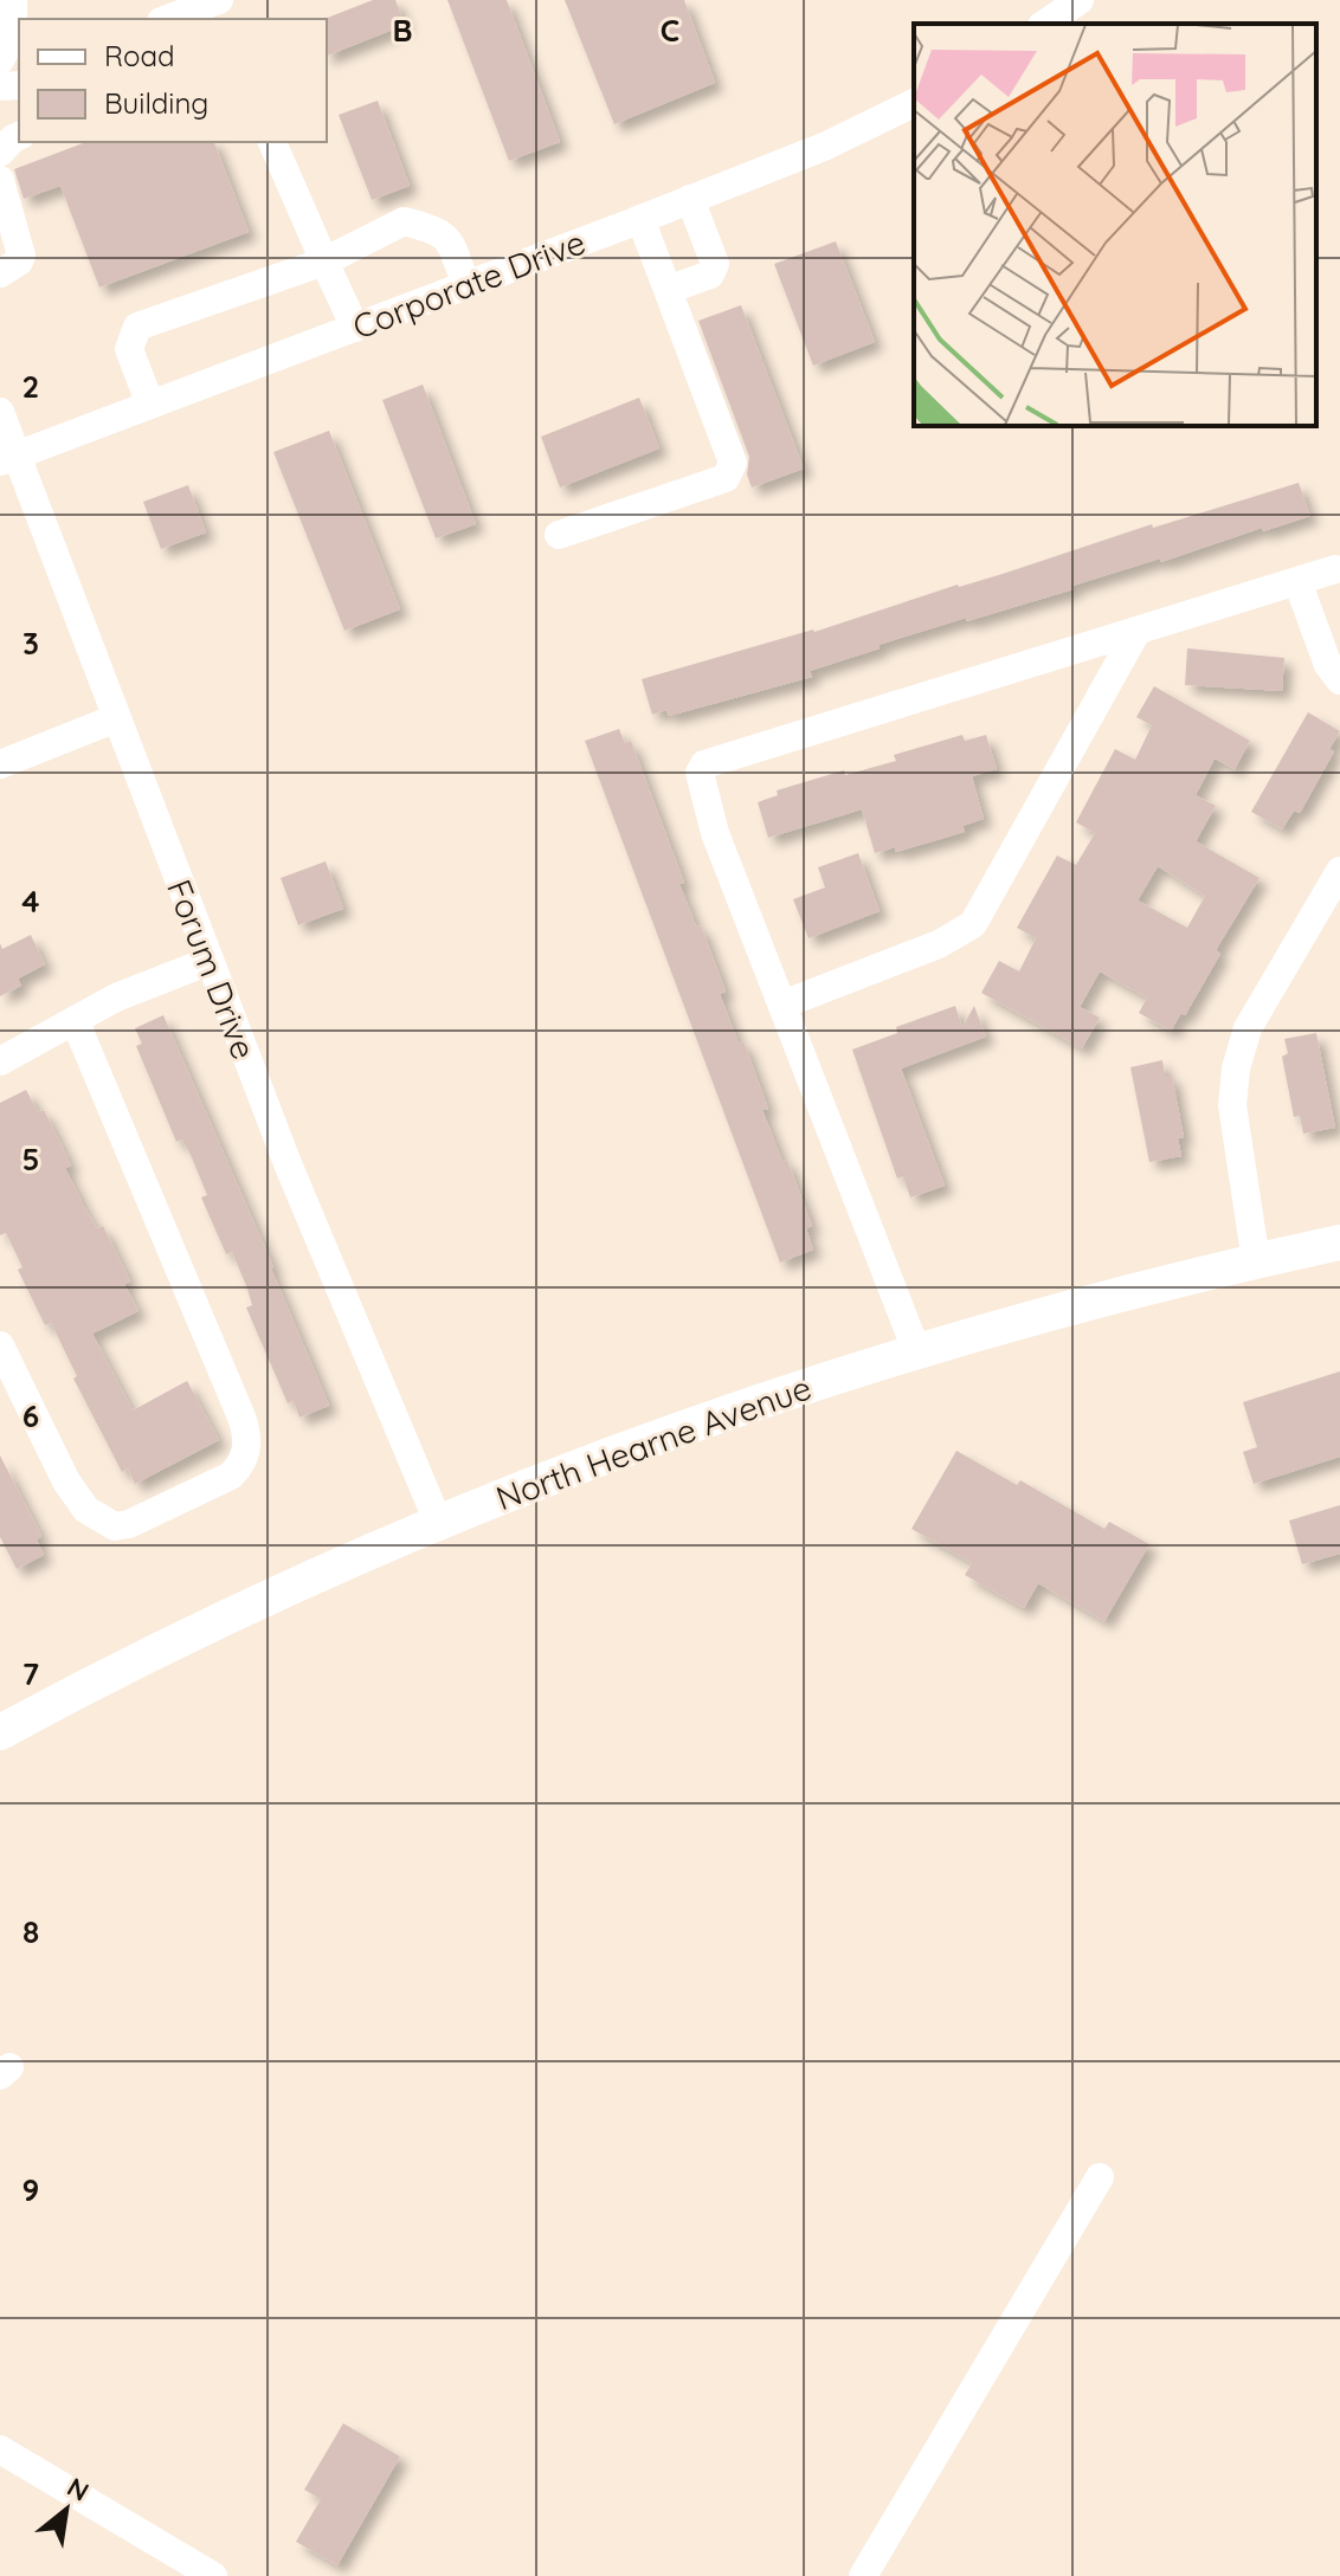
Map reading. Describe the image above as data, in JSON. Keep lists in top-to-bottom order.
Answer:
{
  "streets": {
    "main road": ["North Hearne Avenue"],
    "street": ["Corporate Drive", "Forum Drive"]
  },
  "crossings": [
    ["Corporate Drive", "Forum Drive"],
    ["Forum Drive", "North Hearne Avenue"]
  ],
  "legend": ["Road", "Building"],
  "north": "top right",
  "grid": {
    "columns": ["B", "C"],
    "rows": [
      "2",
      "3",
      "4",
      "5",
      "6",
      "7",
      "8",
      "9"
    ]
  }
}
